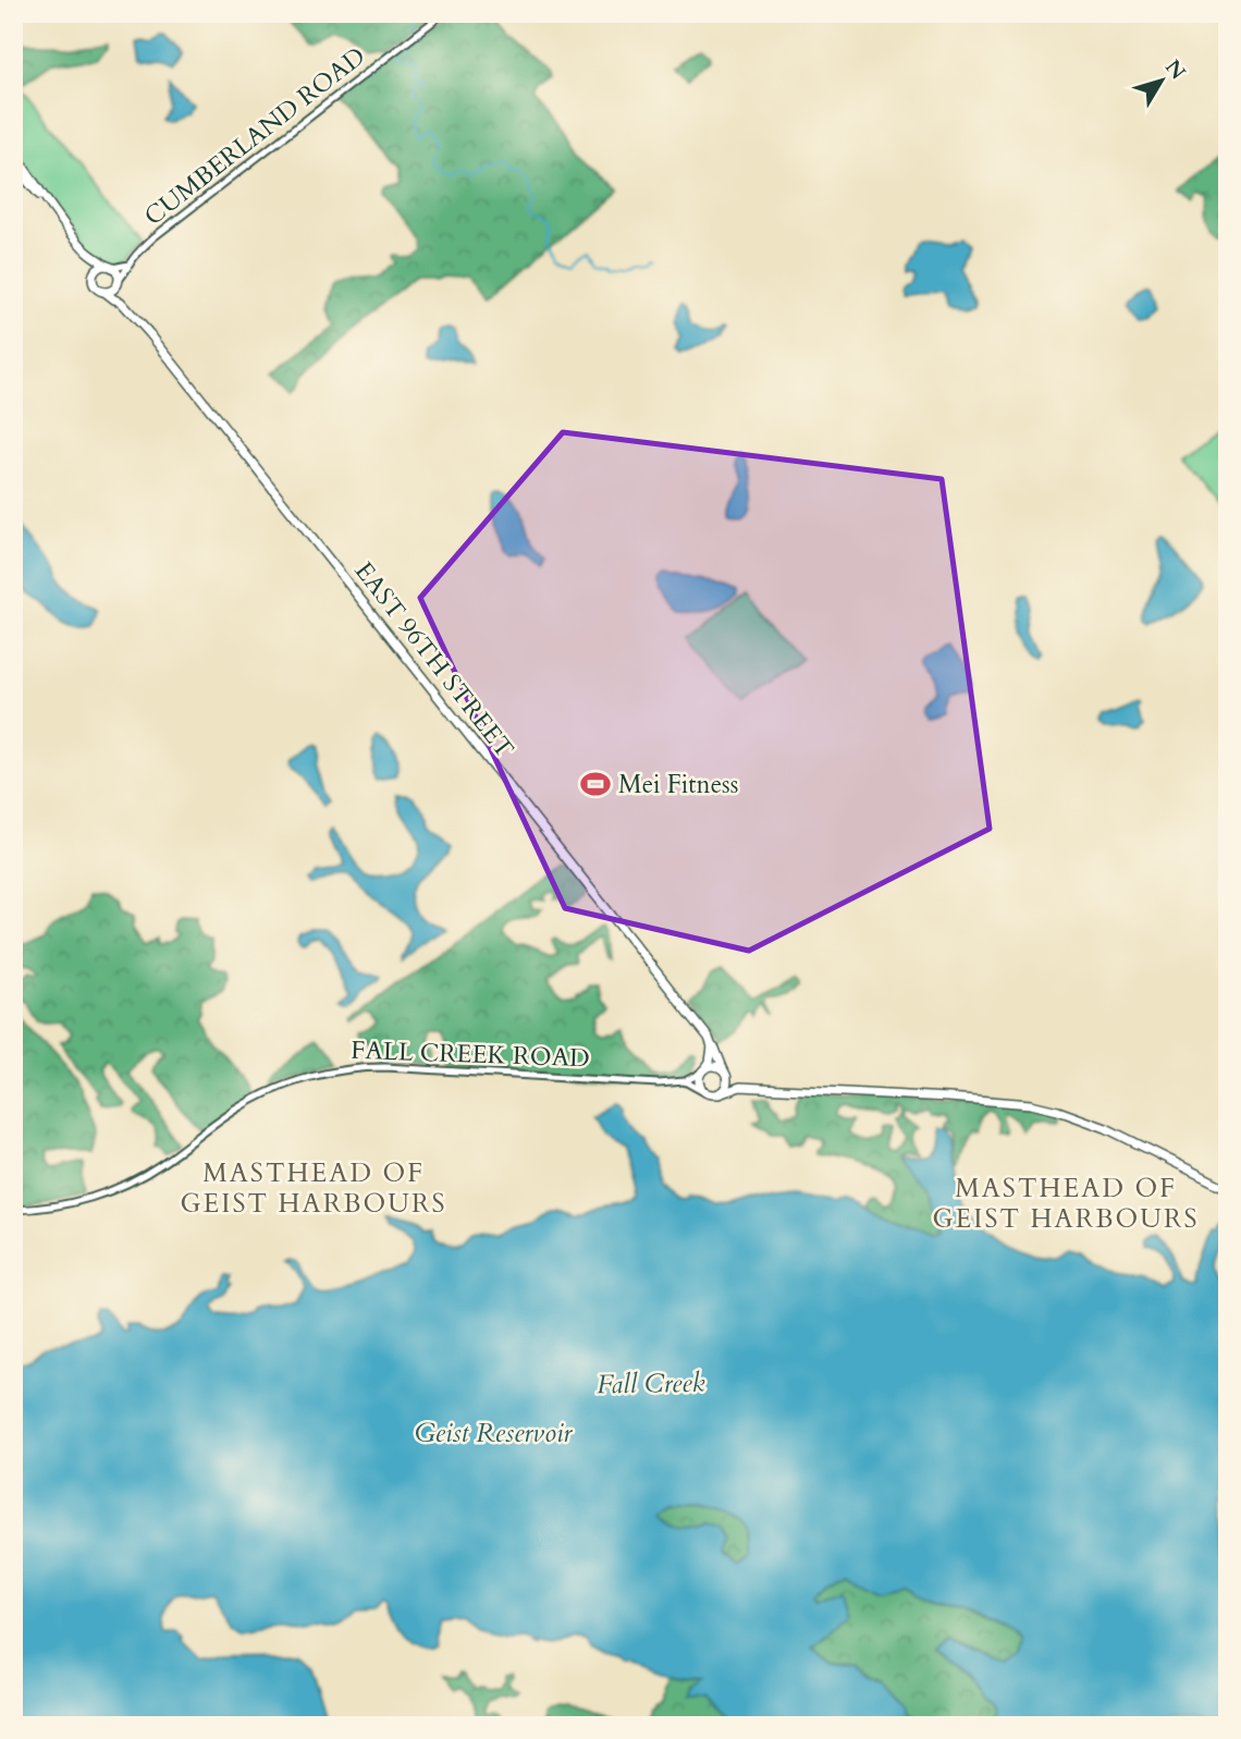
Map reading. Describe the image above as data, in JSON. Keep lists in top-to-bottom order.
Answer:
{
  "streets": {
    "main road": ["CUMBERLAND ROAD", "EAST 96TH STREET", "FALL CREEK ROAD"]
  },
  "crossings": [
    ["CUMBERLAND ROAD", "EAST 96TH STREET"],
    ["EAST 96TH STREET", "FALL CREEK ROAD"]
  ],
  "districts": ["MASTHEAD OF GEIST HARBOURS", "MASTHEAD OF GEIST HARBOURS"],
  "water": ["Fall Creek", "Geist Reservoir"],
  "places": {
    "sports": ["Mei Fitness"]
  },
  "north": "top right"
}
